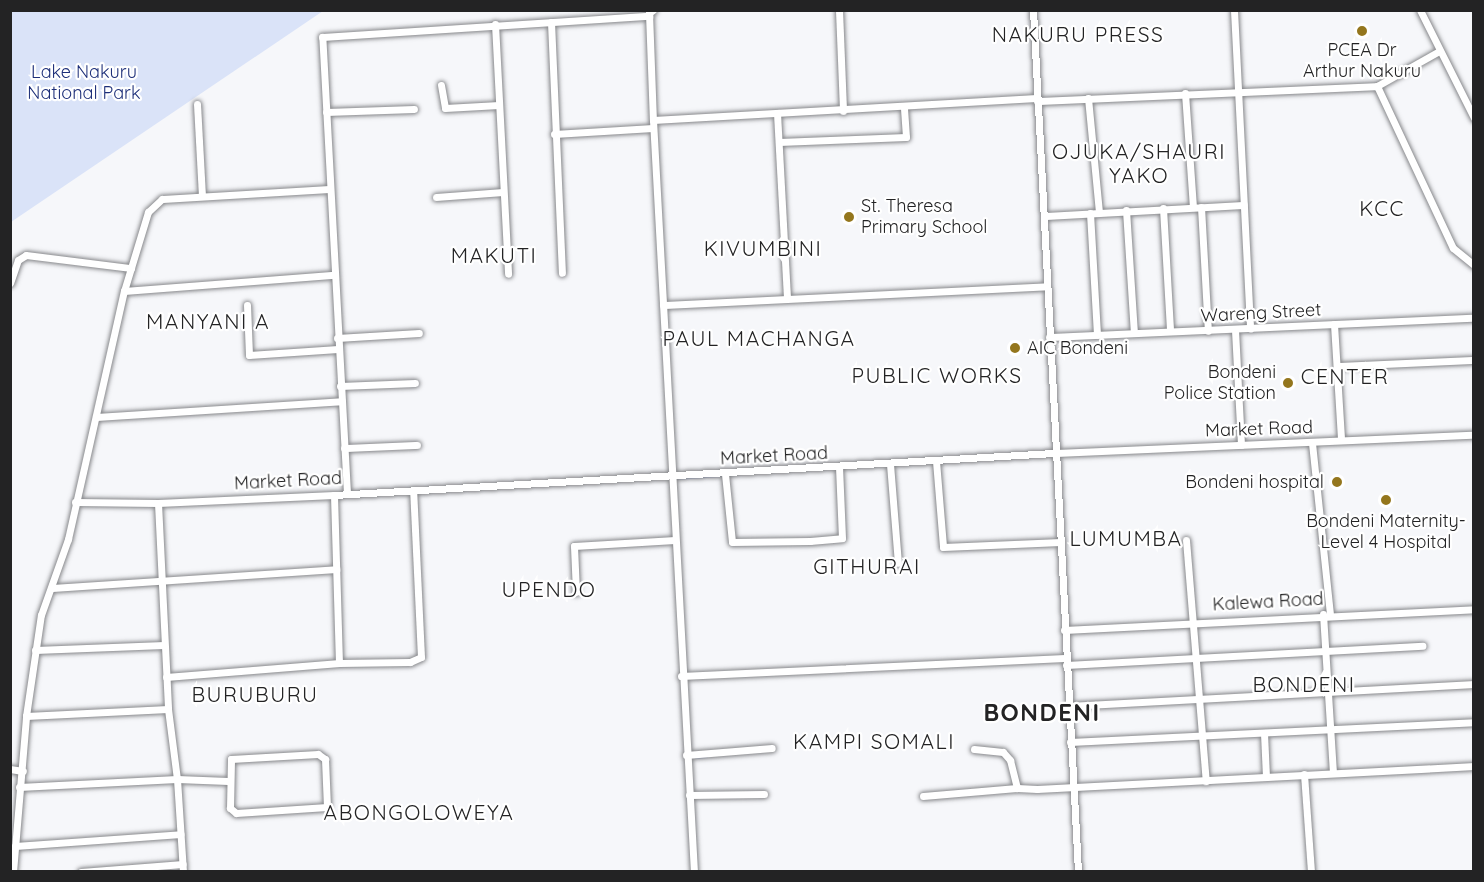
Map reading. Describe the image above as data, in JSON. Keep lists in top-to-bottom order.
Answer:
{
  "streets": {
    "street": ["Wareng Street", "Market Road", "Kalewa Road"]
  },
  "districts": [
    "NAKURU PRESS",
    "OJUKA/SHAURI YAKO",
    "KCC",
    "KIVUMBINI",
    "MAKUTI",
    "MANYANI A",
    "PAUL MACHANGA",
    "PUBLIC WORKS",
    "CENTER",
    "LUMUMBA",
    "GITHURAI",
    "UPENDO",
    "BONDENI",
    "BURUBURU",
    "BONDENI",
    "KAMPI SOMALI",
    "ABONGOLOWEYA"
  ],
  "parks": ["Lake Nakuru National Park"],
  "places": [
    "PCEA Dr Arthur Nakuru",
    "St. Theresa Primary School",
    "AIC Bondeni",
    "Bondeni Police Station",
    "Bondeni hospital",
    "Bondeni Maternity- Level 4 Hospital"
  ]
}
